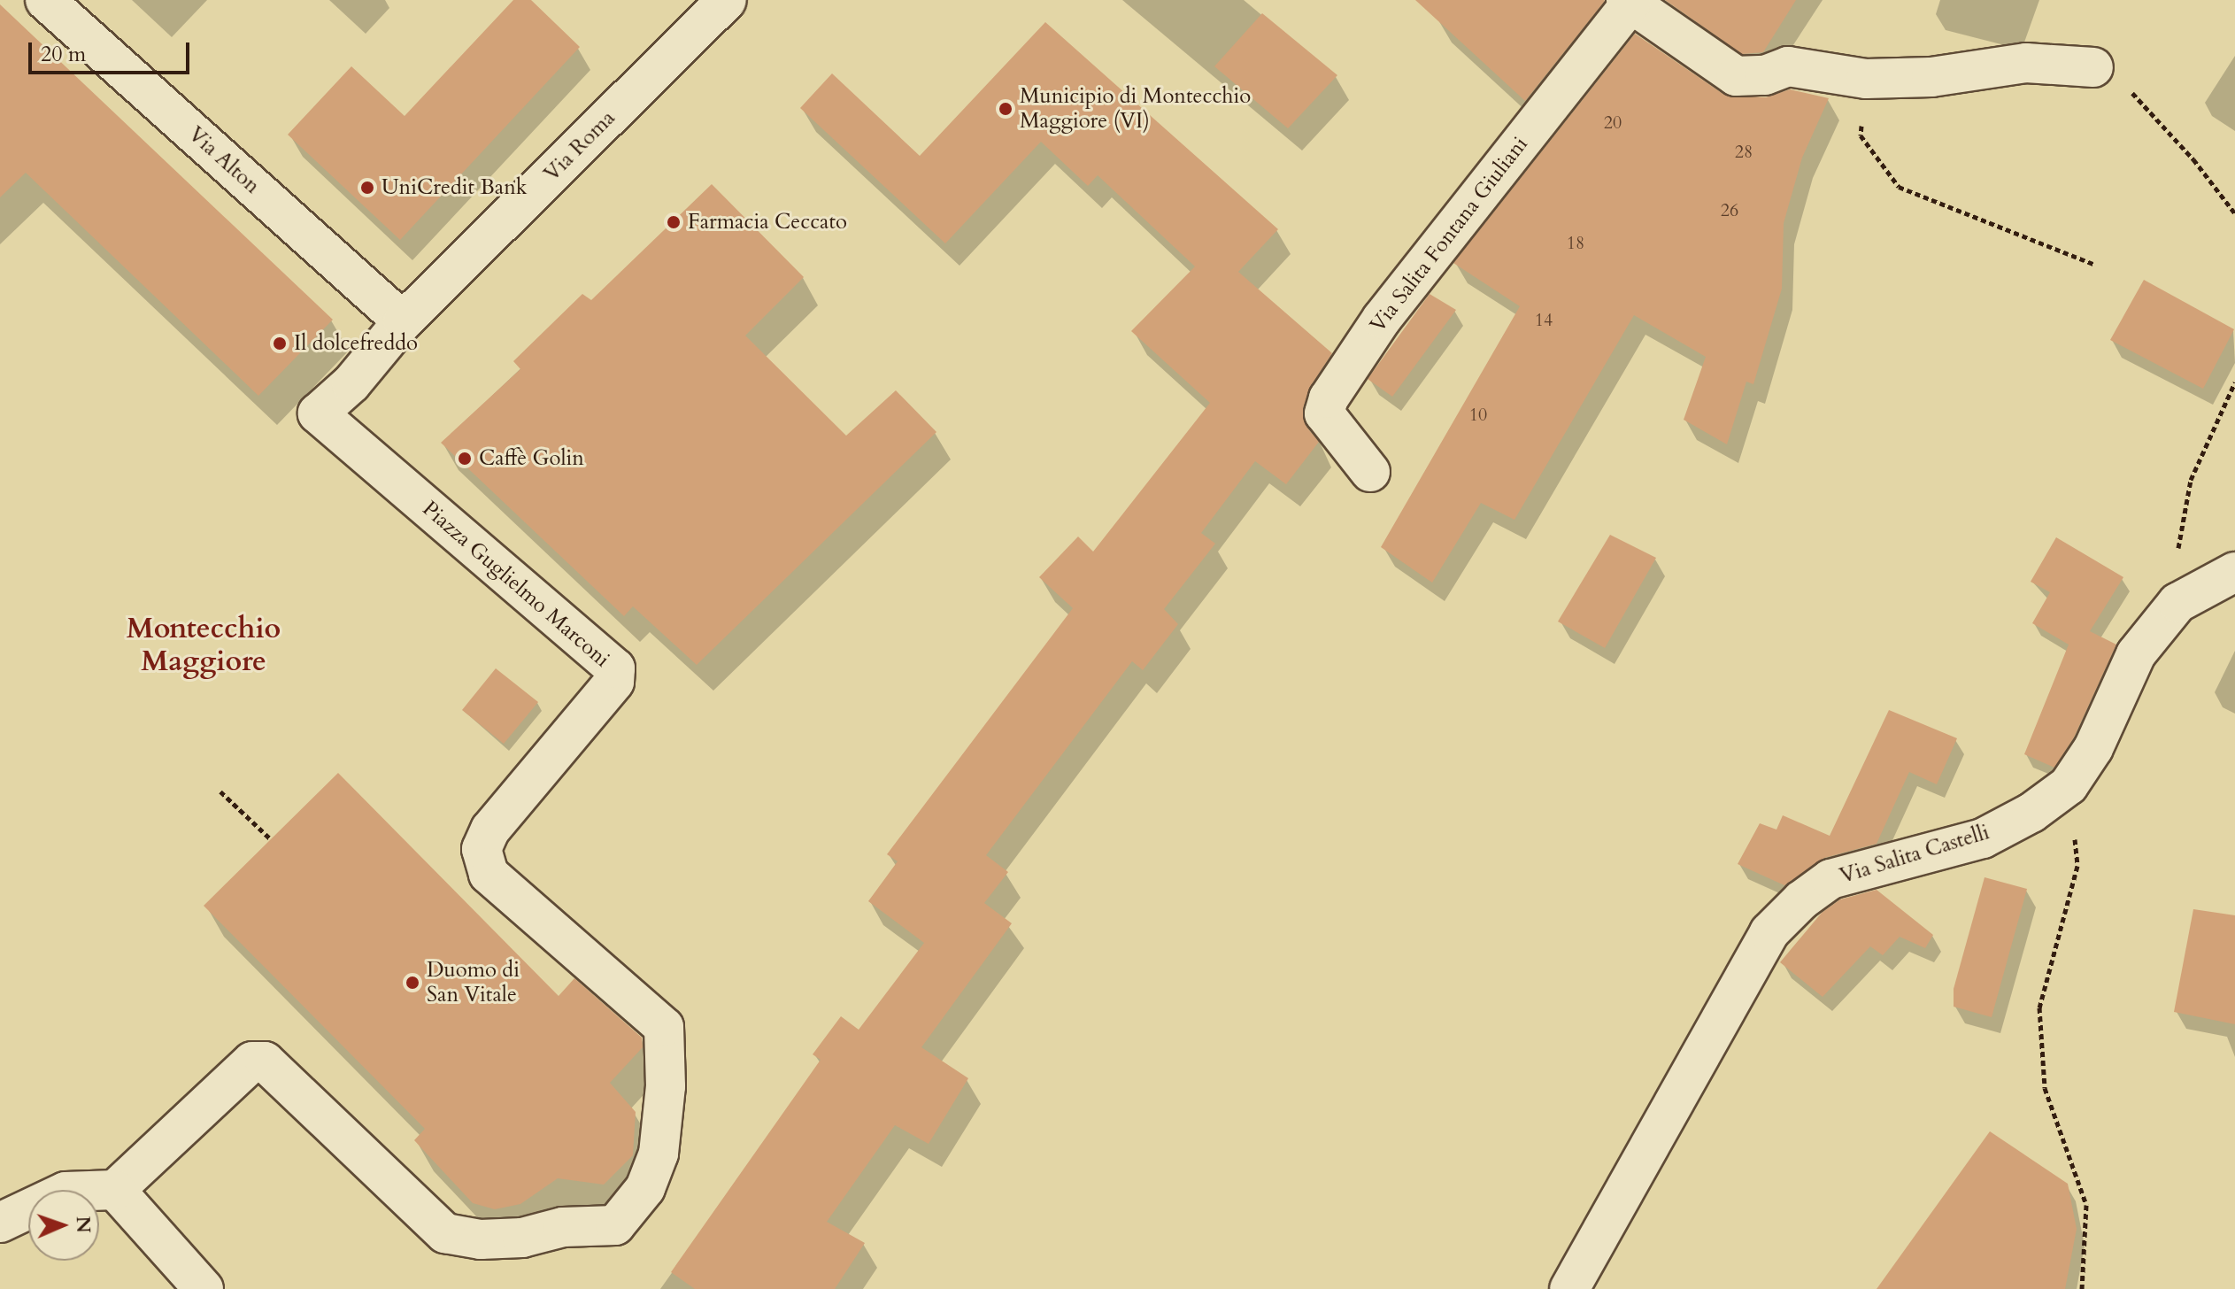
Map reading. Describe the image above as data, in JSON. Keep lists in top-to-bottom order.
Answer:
{
  "streets": {
    "street": [
      "Via Roma",
      "Via Alton",
      "Via Salita Fontana Giuliani",
      "Piazza Guglielmo Marconi",
      "Via Salita Castelli"
    ]
  },
  "crossings": [
    ["Via Roma", "Via Alton"],
    ["Via Roma", "Piazza Guglielmo Marconi"],
    ["Via Alton", "Piazza Guglielmo Marconi"]
  ],
  "districts": ["Montecchio Maggiore"],
  "places": [
    "Municipio di Montecchio Maggiore (VI)",
    "UniCredit Bank",
    "Farmacia Ceccato",
    "Il dolcefreddo",
    "Caffè Golin",
    "Duomo di San Vitale"
  ],
  "house_numbers": [
    "20",
    "28",
    "26",
    "18",
    "14",
    "10"
  ],
  "scale_bar": "20 m",
  "north": "right"
}
